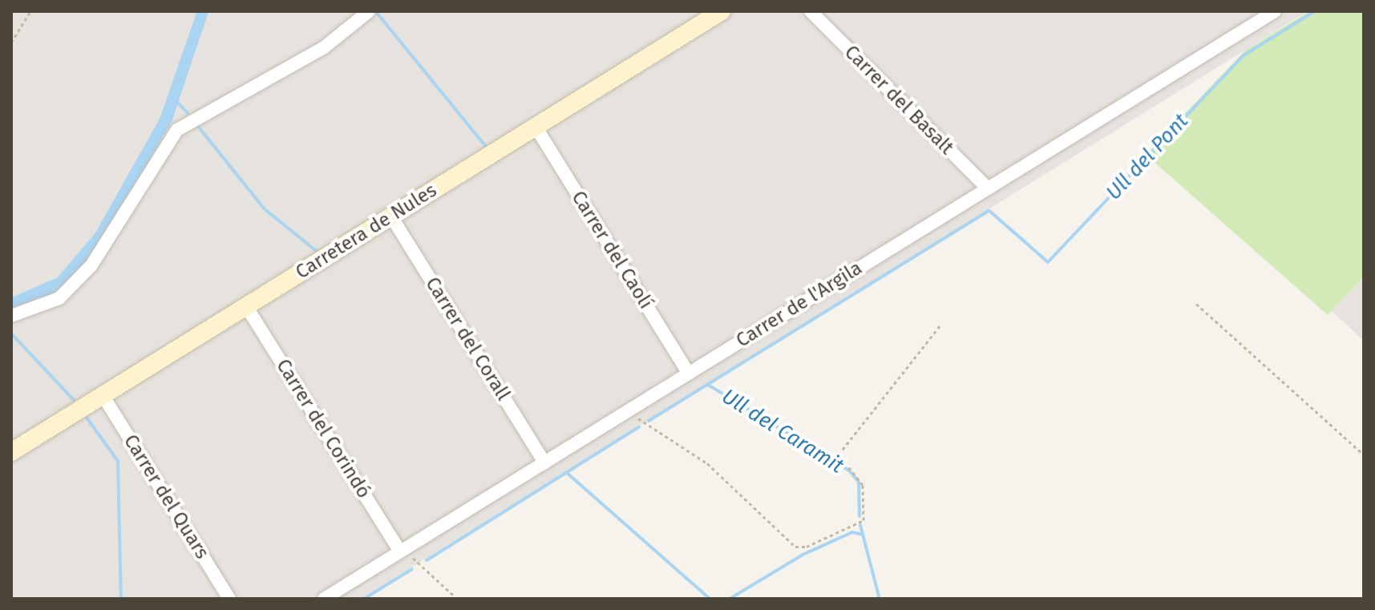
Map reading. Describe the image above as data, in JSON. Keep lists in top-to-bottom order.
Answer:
{
  "streets": {
    "main road": ["Carretera de Nules"],
    "street": [
      "Carrer del Basalt",
      "Carrer del Caolí",
      "Carrer de l'Argila",
      "Carrer del Corall",
      "Carrer del Corindó",
      "Carrer del Quars"
    ]
  },
  "crossings": [
    ["Carrer del Basalt", "Carrer de l'Argila"],
    ["Carretera de Nules", "Carrer del Caolí"],
    ["Carretera de Nules", "Carrer del Corall"],
    ["Carretera de Nules", "Carrer del Corindó"],
    ["Carretera de Nules", "Carrer del Quars"],
    ["Carrer del Caolí", "Carrer de l'Argila"],
    ["Carrer de l'Argila", "Carrer del Corall"],
    ["Carrer de l'Argila", "Carrer del Corindó"]
  ],
  "water": ["Ull del Pont", "Ull del Caramit"]
}
